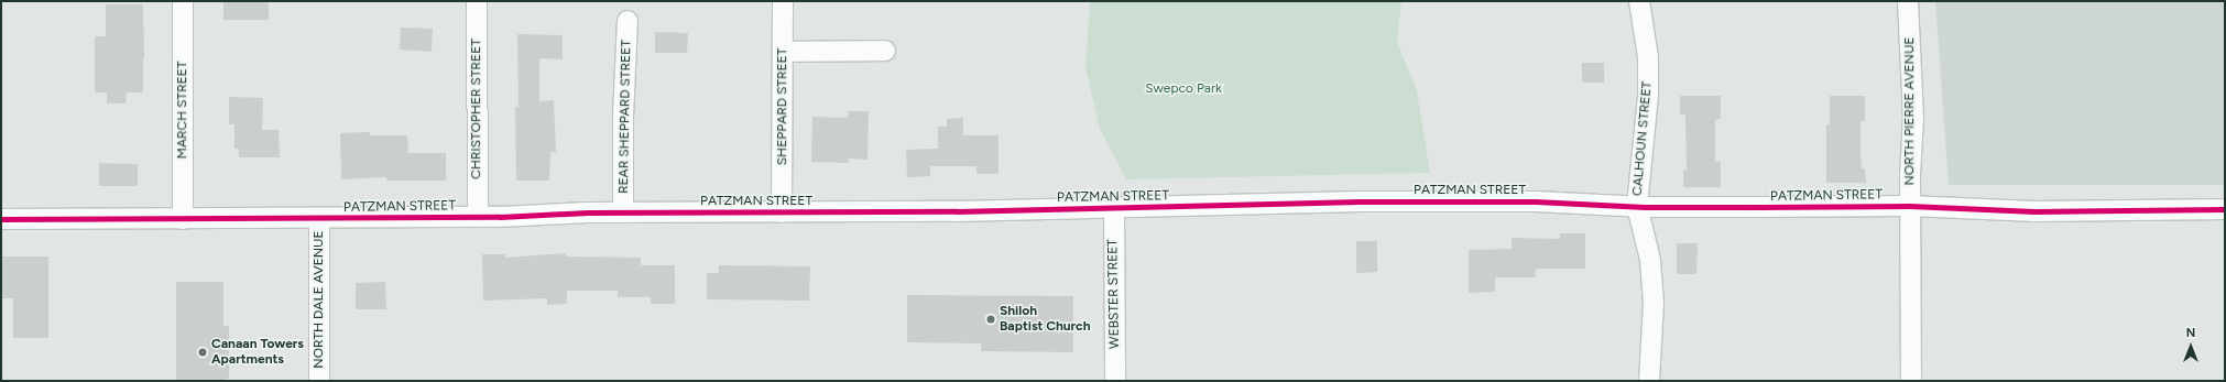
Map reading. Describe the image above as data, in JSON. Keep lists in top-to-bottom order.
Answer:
{
  "streets": {
    "street": [
      "SHEPPARD STREET",
      "CHRISTOPHER STREET",
      "MARCH STREET",
      "NORTH PIERRE AVENUE",
      "REAR SHEPPARD STREET",
      "CALHOUN STREET",
      "PATZMAN STREET",
      "WEBSTER STREET",
      "NORTH DALE AVENUE"
    ]
  },
  "crossings": [
    ["SHEPPARD STREET", "PATZMAN STREET"],
    ["CHRISTOPHER STREET", "PATZMAN STREET"],
    ["MARCH STREET", "PATZMAN STREET"],
    ["NORTH PIERRE AVENUE", "PATZMAN STREET"],
    ["REAR SHEPPARD STREET", "PATZMAN STREET"],
    ["CALHOUN STREET", "PATZMAN STREET"],
    ["PATZMAN STREET", "WEBSTER STREET"],
    ["PATZMAN STREET", "NORTH DALE AVENUE"]
  ],
  "parks": ["Swepco Park"],
  "places": ["Shiloh Baptist Church", "Canaan Towers Apartments"],
  "north": "top"
}
